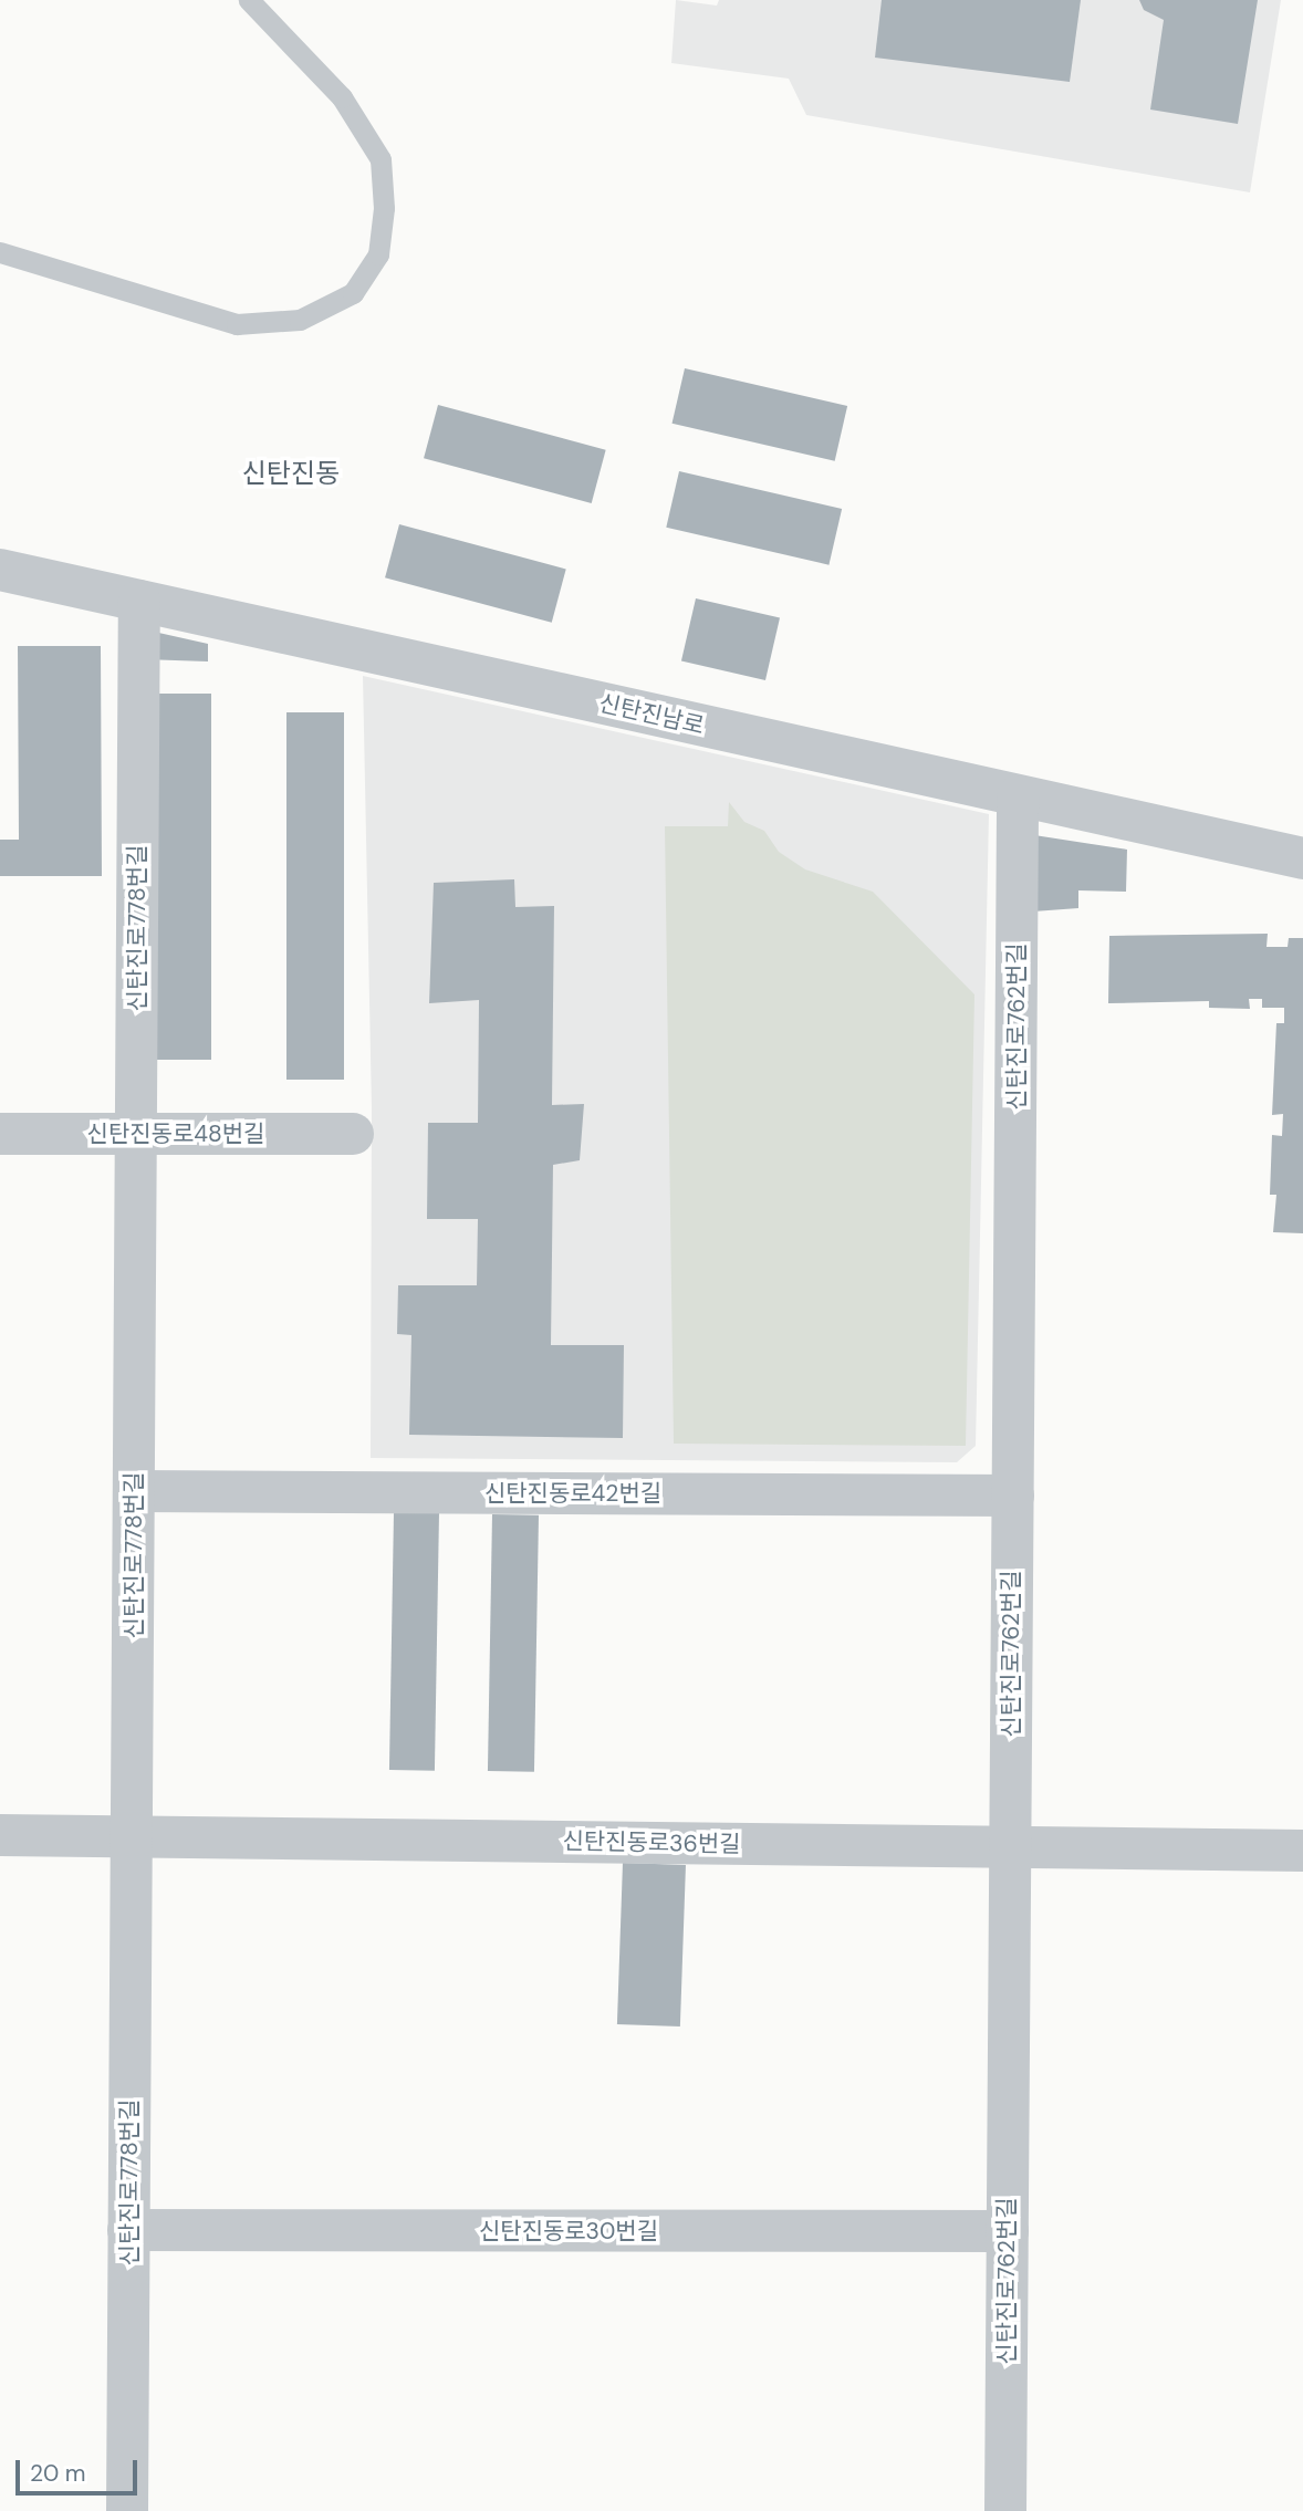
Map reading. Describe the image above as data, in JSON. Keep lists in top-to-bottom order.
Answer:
{
  "streets": {
    "street": [
      "신탄진남로",
      "신탄진로778번길",
      "신탄진로762번길",
      "신탄진동로48번길",
      "신탄진동로42번길",
      "신탄진동로36번길",
      "신탄진동로30번길"
    ]
  },
  "crossings": [
    ["신탄진남로", "신탄진로778번길"],
    ["신탄진남로", "신탄진로762번길"],
    ["신탄진로778번길", "신탄진동로48번길"],
    ["신탄진로778번길", "신탄진동로42번길"],
    ["신탄진로778번길", "신탄진동로36번길"],
    ["신탄진로778번길", "신탄진동로30번길"],
    ["신탄진로762번길", "신탄진동로42번길"],
    ["신탄진로762번길", "신탄진동로36번길"],
    ["신탄진로762번길", "신탄진동로30번길"]
  ],
  "districts": ["신탄진동"],
  "scale_bar": "20 m"
}
